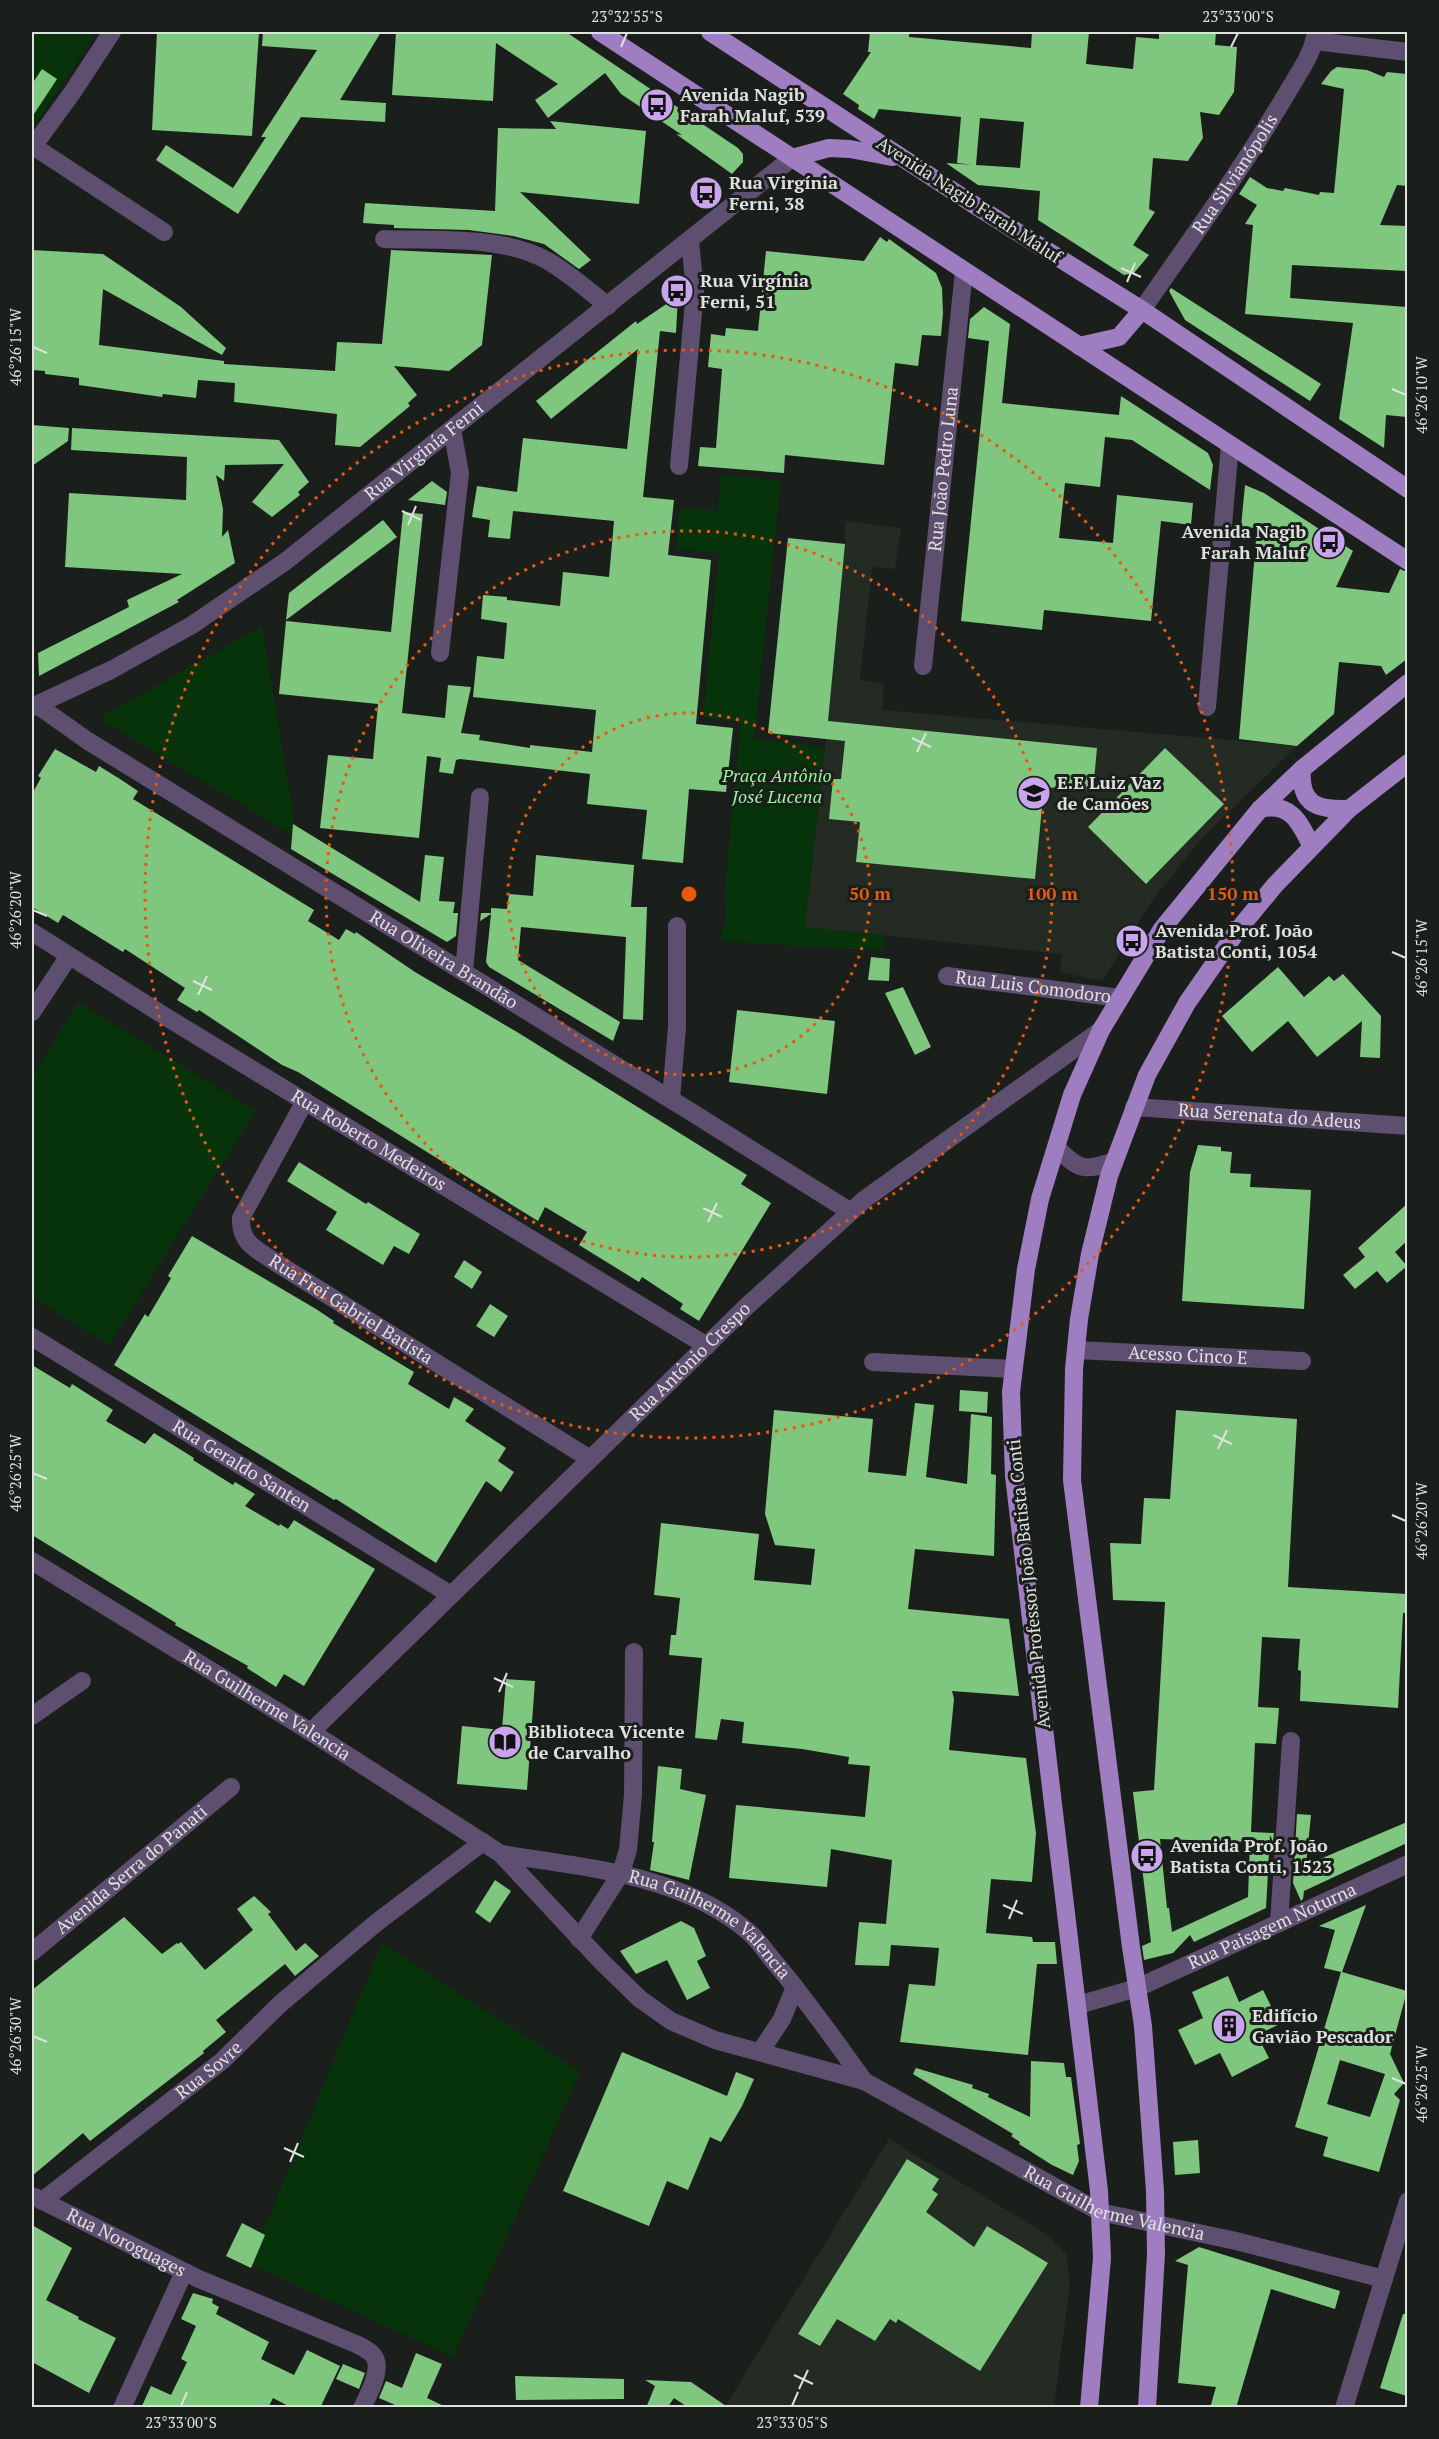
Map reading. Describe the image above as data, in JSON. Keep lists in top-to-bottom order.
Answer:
{
  "streets": {
    "main road": ["Avenida Nagib Farah Maluf", "Avenida Professor João Batista Conti"],
    "street": [
      "Rua Silvianópolis",
      "Rua Virginía Ferni",
      "Rua João Pedro Luna",
      "Rua Oliveira Brandão",
      "Rua Luis Comodoro",
      "Rua Serenata do Adeus",
      "Rua Roberto Medeiros",
      "Rua Frei Gabriel Batista",
      "Acesso Cinco E",
      "Rua Antônio Crespo",
      "Rua Geraldo Santen",
      "Rua Guilherme Valencia",
      "Avenida Serra do Panati",
      "Rua Paisagem Noturna",
      "Rua Sovre",
      "Rua Noroguages"
    ]
  },
  "crossings": [
    ["Rua Silvianópolis", "Avenida Nagib Farah Maluf"],
    ["Rua Virginía Ferni", "Rua Oliveira Brandão"],
    ["Rua Oliveira Brandão", "Rua Antônio Crespo"],
    ["Rua Luis Comodoro", "Avenida Professor João Batista Conti"],
    ["Rua Roberto Medeiros", "Rua Frei Gabriel Batista"],
    ["Rua Roberto Medeiros", "Rua Antônio Crespo"],
    ["Rua Frei Gabriel Batista", "Rua Antônio Crespo"],
    ["Rua Antônio Crespo", "Rua Geraldo Santen"],
    ["Rua Antônio Crespo", "Avenida Professor João Batista Conti"],
    ["Rua Antônio Crespo", "Rua Guilherme Valencia"],
    ["Avenida Professor João Batista Conti", "Rua Guilherme Valencia"],
    ["Rua Guilherme Valencia", "Rua Sovre"],
    ["Rua Sovre", "Rua Noroguages"]
  ],
  "parks": ["Praça Antônio José Lucena"],
  "places": {
    "bus stop": [
      "Avenida Nagib Farah Maluf, 539",
      "Rua Virgínia Ferni, 38",
      "Rua Virgínia Ferni, 51",
      "Avenida Nagib Farah Maluf",
      "Avenida Prof. João Batista Conti, 1054",
      "Avenida Prof. João Batista Conti, 1523"
    ],
    "school or university": ["E.E Luiz Vaz de Camões"],
    "library": ["Biblioteca Vicente de Carvalho"],
    "building": ["Edifício Gavião Pescador"]
  },
  "coordinates": [
    "23°32'55\"S",
    "23°33'00\"S",
    "46°26'15\"W",
    "46°26'10\"W",
    "46°26'20\"W",
    "46°26'25\"W",
    "46°26'30\"W",
    "23°33'05\"S"
  ],
  "rings": ["50 m", "100 m", "150 m"]
}
